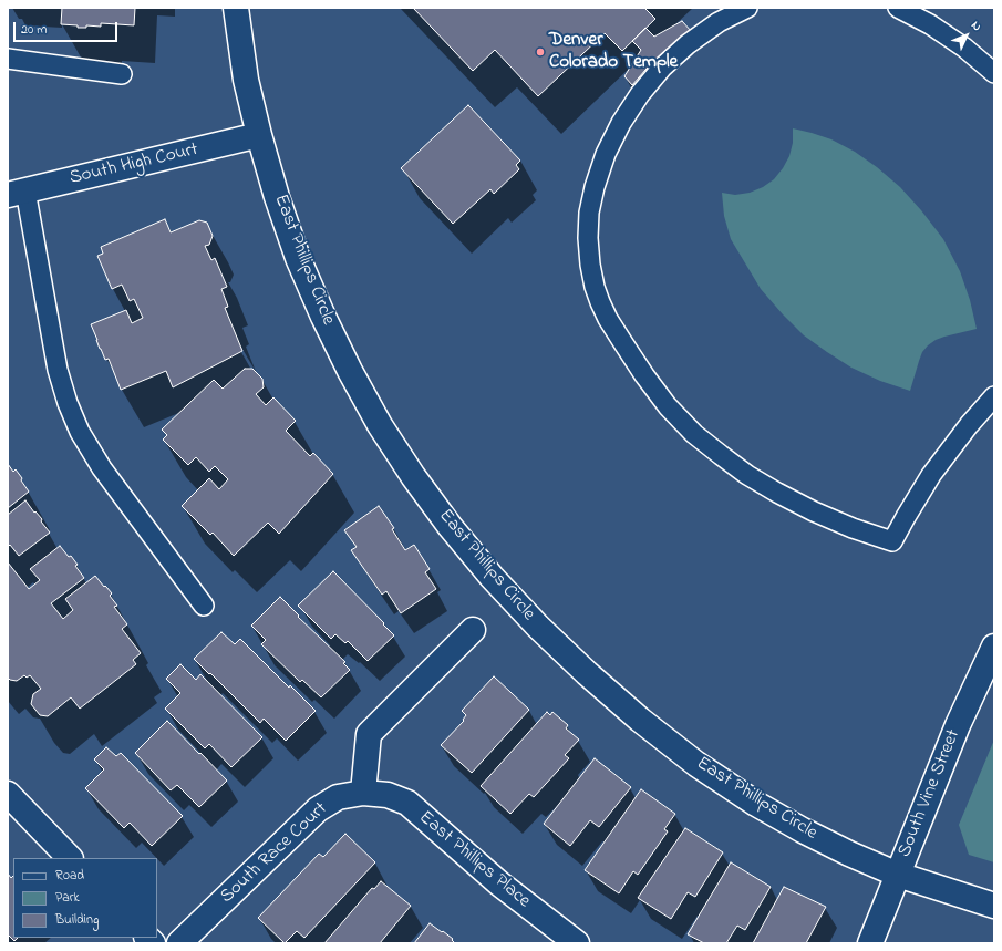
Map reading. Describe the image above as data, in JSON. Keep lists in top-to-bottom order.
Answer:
{
  "streets": {
    "street": [
      "South High Court",
      "East Phillips Circle",
      "South Vine Street",
      "South Race Court",
      "East Phillips Place"
    ]
  },
  "crossings": [
    ["South High Court", "East Phillips Circle"],
    ["East Phillips Circle", "South Vine Street"],
    ["South Race Court", "East Phillips Place"]
  ],
  "places": ["Denver Colorado Temple"],
  "legend": ["Road", "Park", "Building"],
  "scale_bar": "20 m",
  "north": "top right"
}
